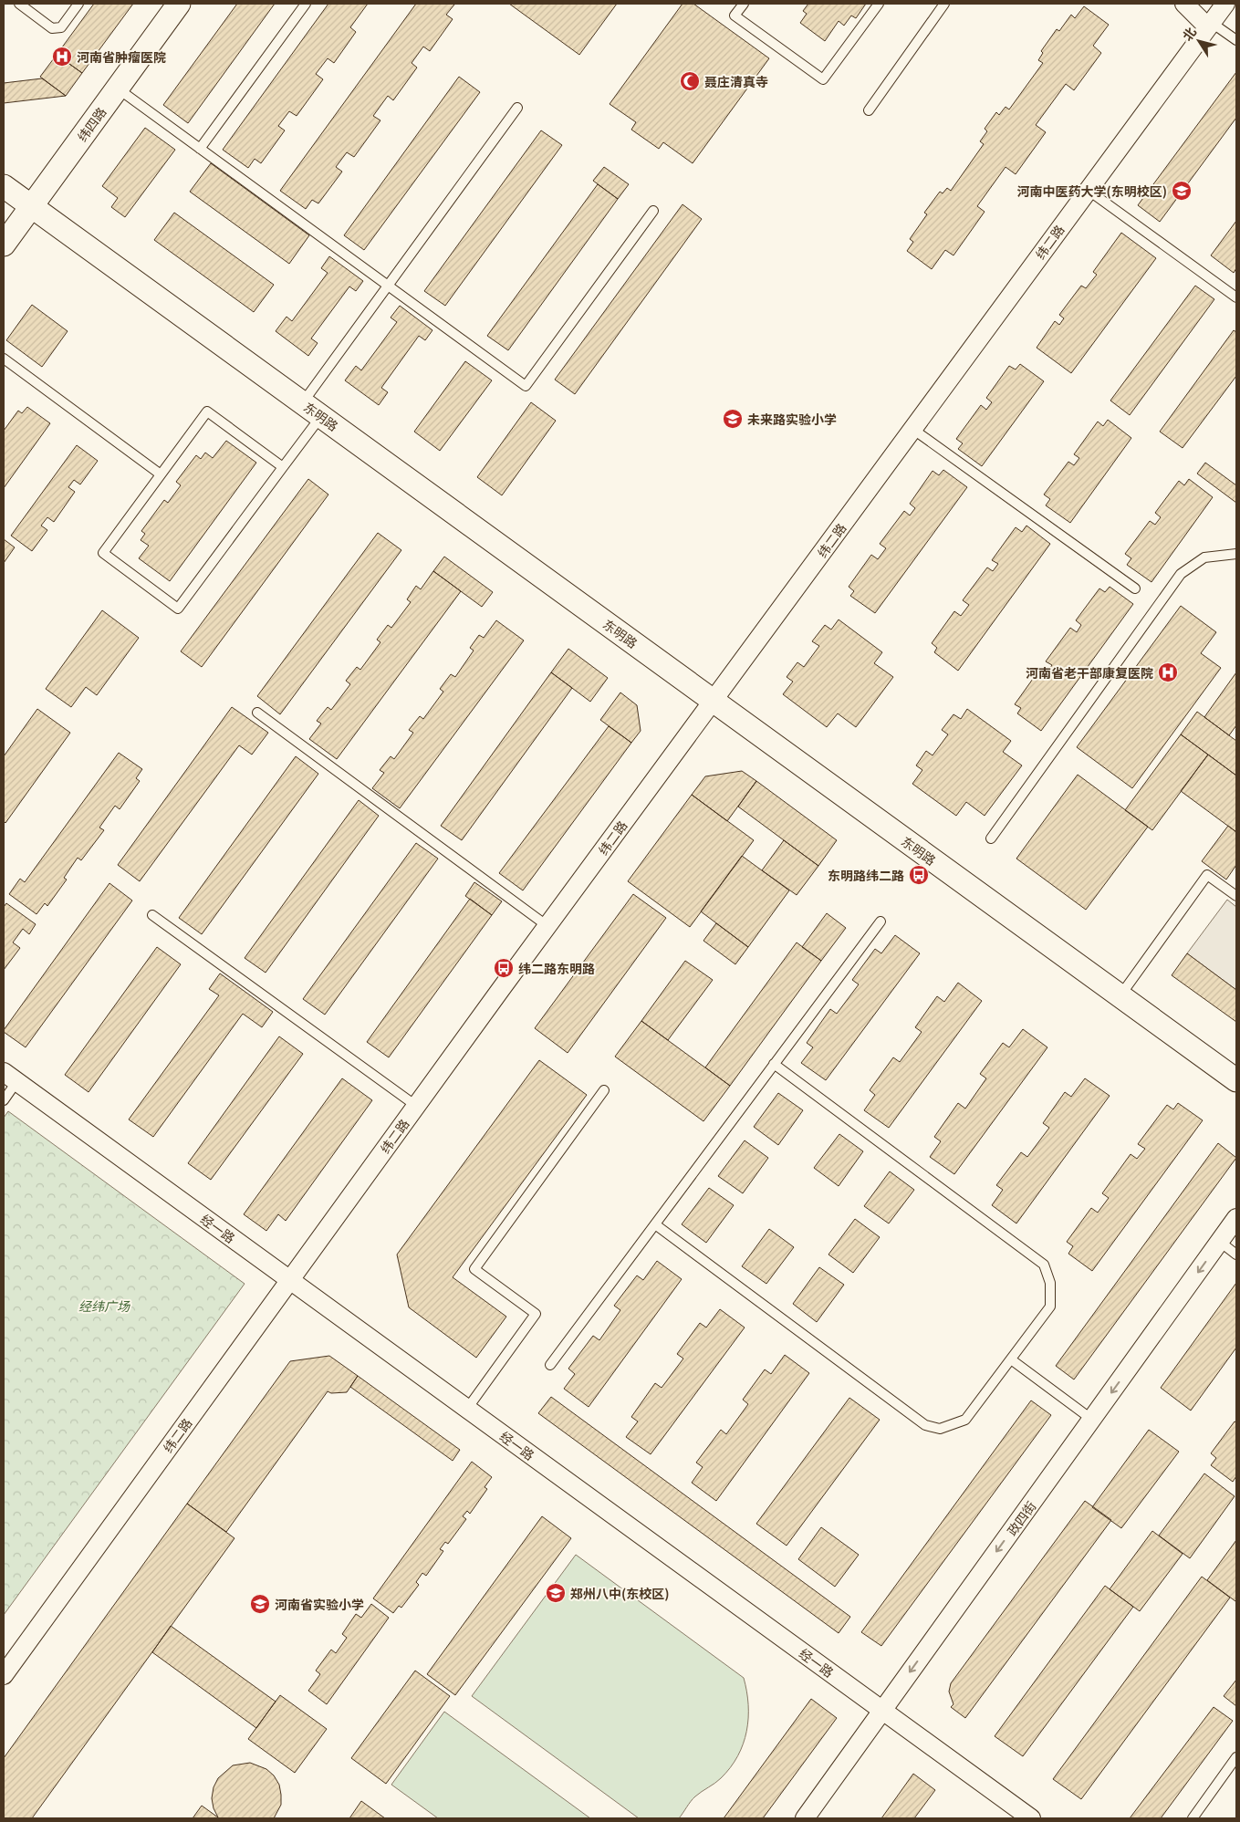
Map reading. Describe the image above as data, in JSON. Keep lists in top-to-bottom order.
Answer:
{
  "streets": {
    "street": [
      "纬四路",
      "纬二路",
      "东明路",
      "经一路",
      "政四街"
    ]
  },
  "crossings": [
    ["纬四路", "东明路"],
    ["纬二路", "东明路"],
    ["纬二路", "经一路"],
    ["经一路", "政四街"]
  ],
  "one_way": ["政四街"],
  "parks": ["经纬广场"],
  "places": {
    "hospital": ["河南省肿瘤医院", "河南省老干部康复医院"],
    "mosque": ["聂庄清真寺"],
    "school or university": [
      "河南中医药大学(东明校区)",
      "未来路实验小学",
      "郑州八中(东校区)",
      "河南省实验小学"
    ],
    "bus stop": ["东明路纬二路", "纬二路东明路"]
  },
  "north": "top left"
}
